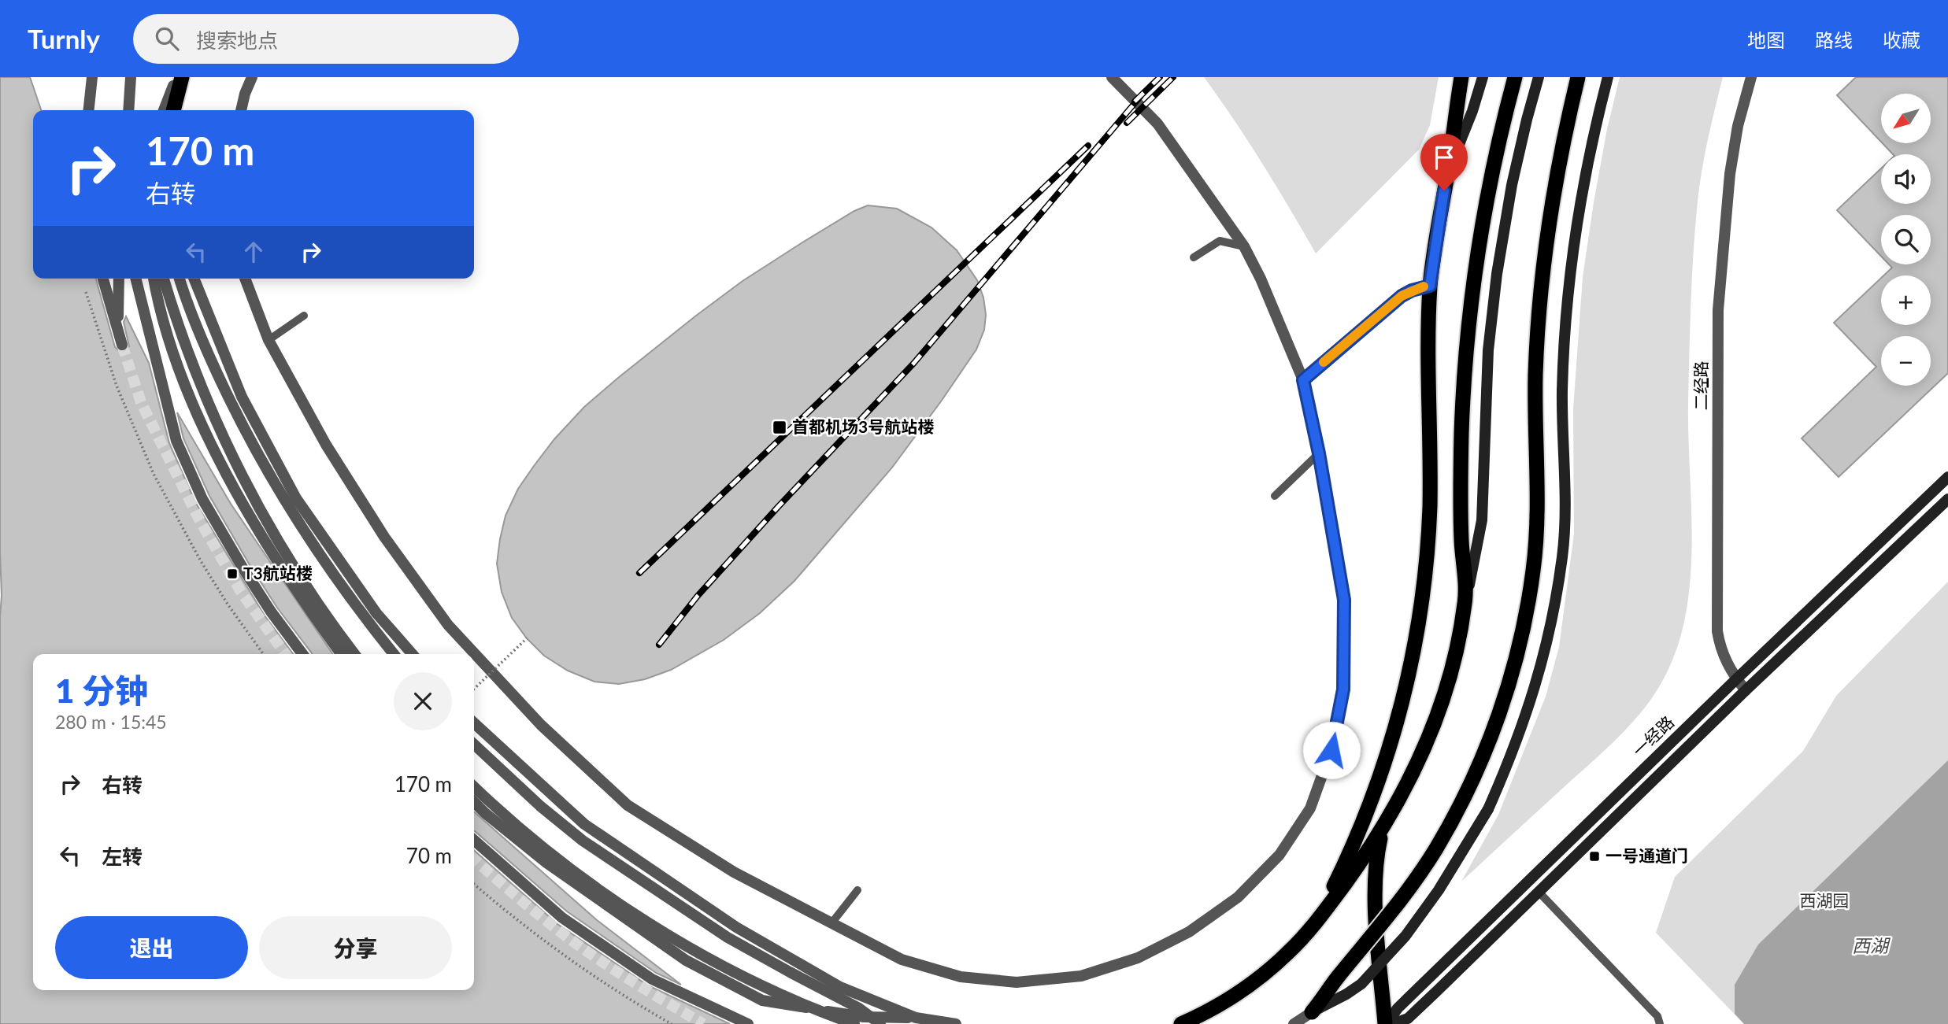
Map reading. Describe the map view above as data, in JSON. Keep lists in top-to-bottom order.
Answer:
{
  "streets": {
    "main road": ["一经路"],
    "street": ["二经路"]
  },
  "crossings": [
    ["二经路", "一经路"]
  ],
  "water": ["西湖"],
  "parks": ["西湖园"],
  "places": {
    "transit": ["首都机场3号航站楼", "T3航站楼", "一号通道门"]
  },
  "north": "bottom left",
  "page": {
    "header": "Turnly",
    "search": "搜索地点",
    "nav": ["地图", "路线", "收藏"],
    "map_buttons": ["+", "−"],
    "turn": ["170 m", "右转"],
    "heading": ["1 分钟", "280 m · 15:45"],
    "list": [
      {
        "name": "右转",
        "value": "170 m"
      },
      {
        "name": "左转",
        "value": "70 m"
      }
    ],
    "buttons": ["退出", "分享"]
  }
}
